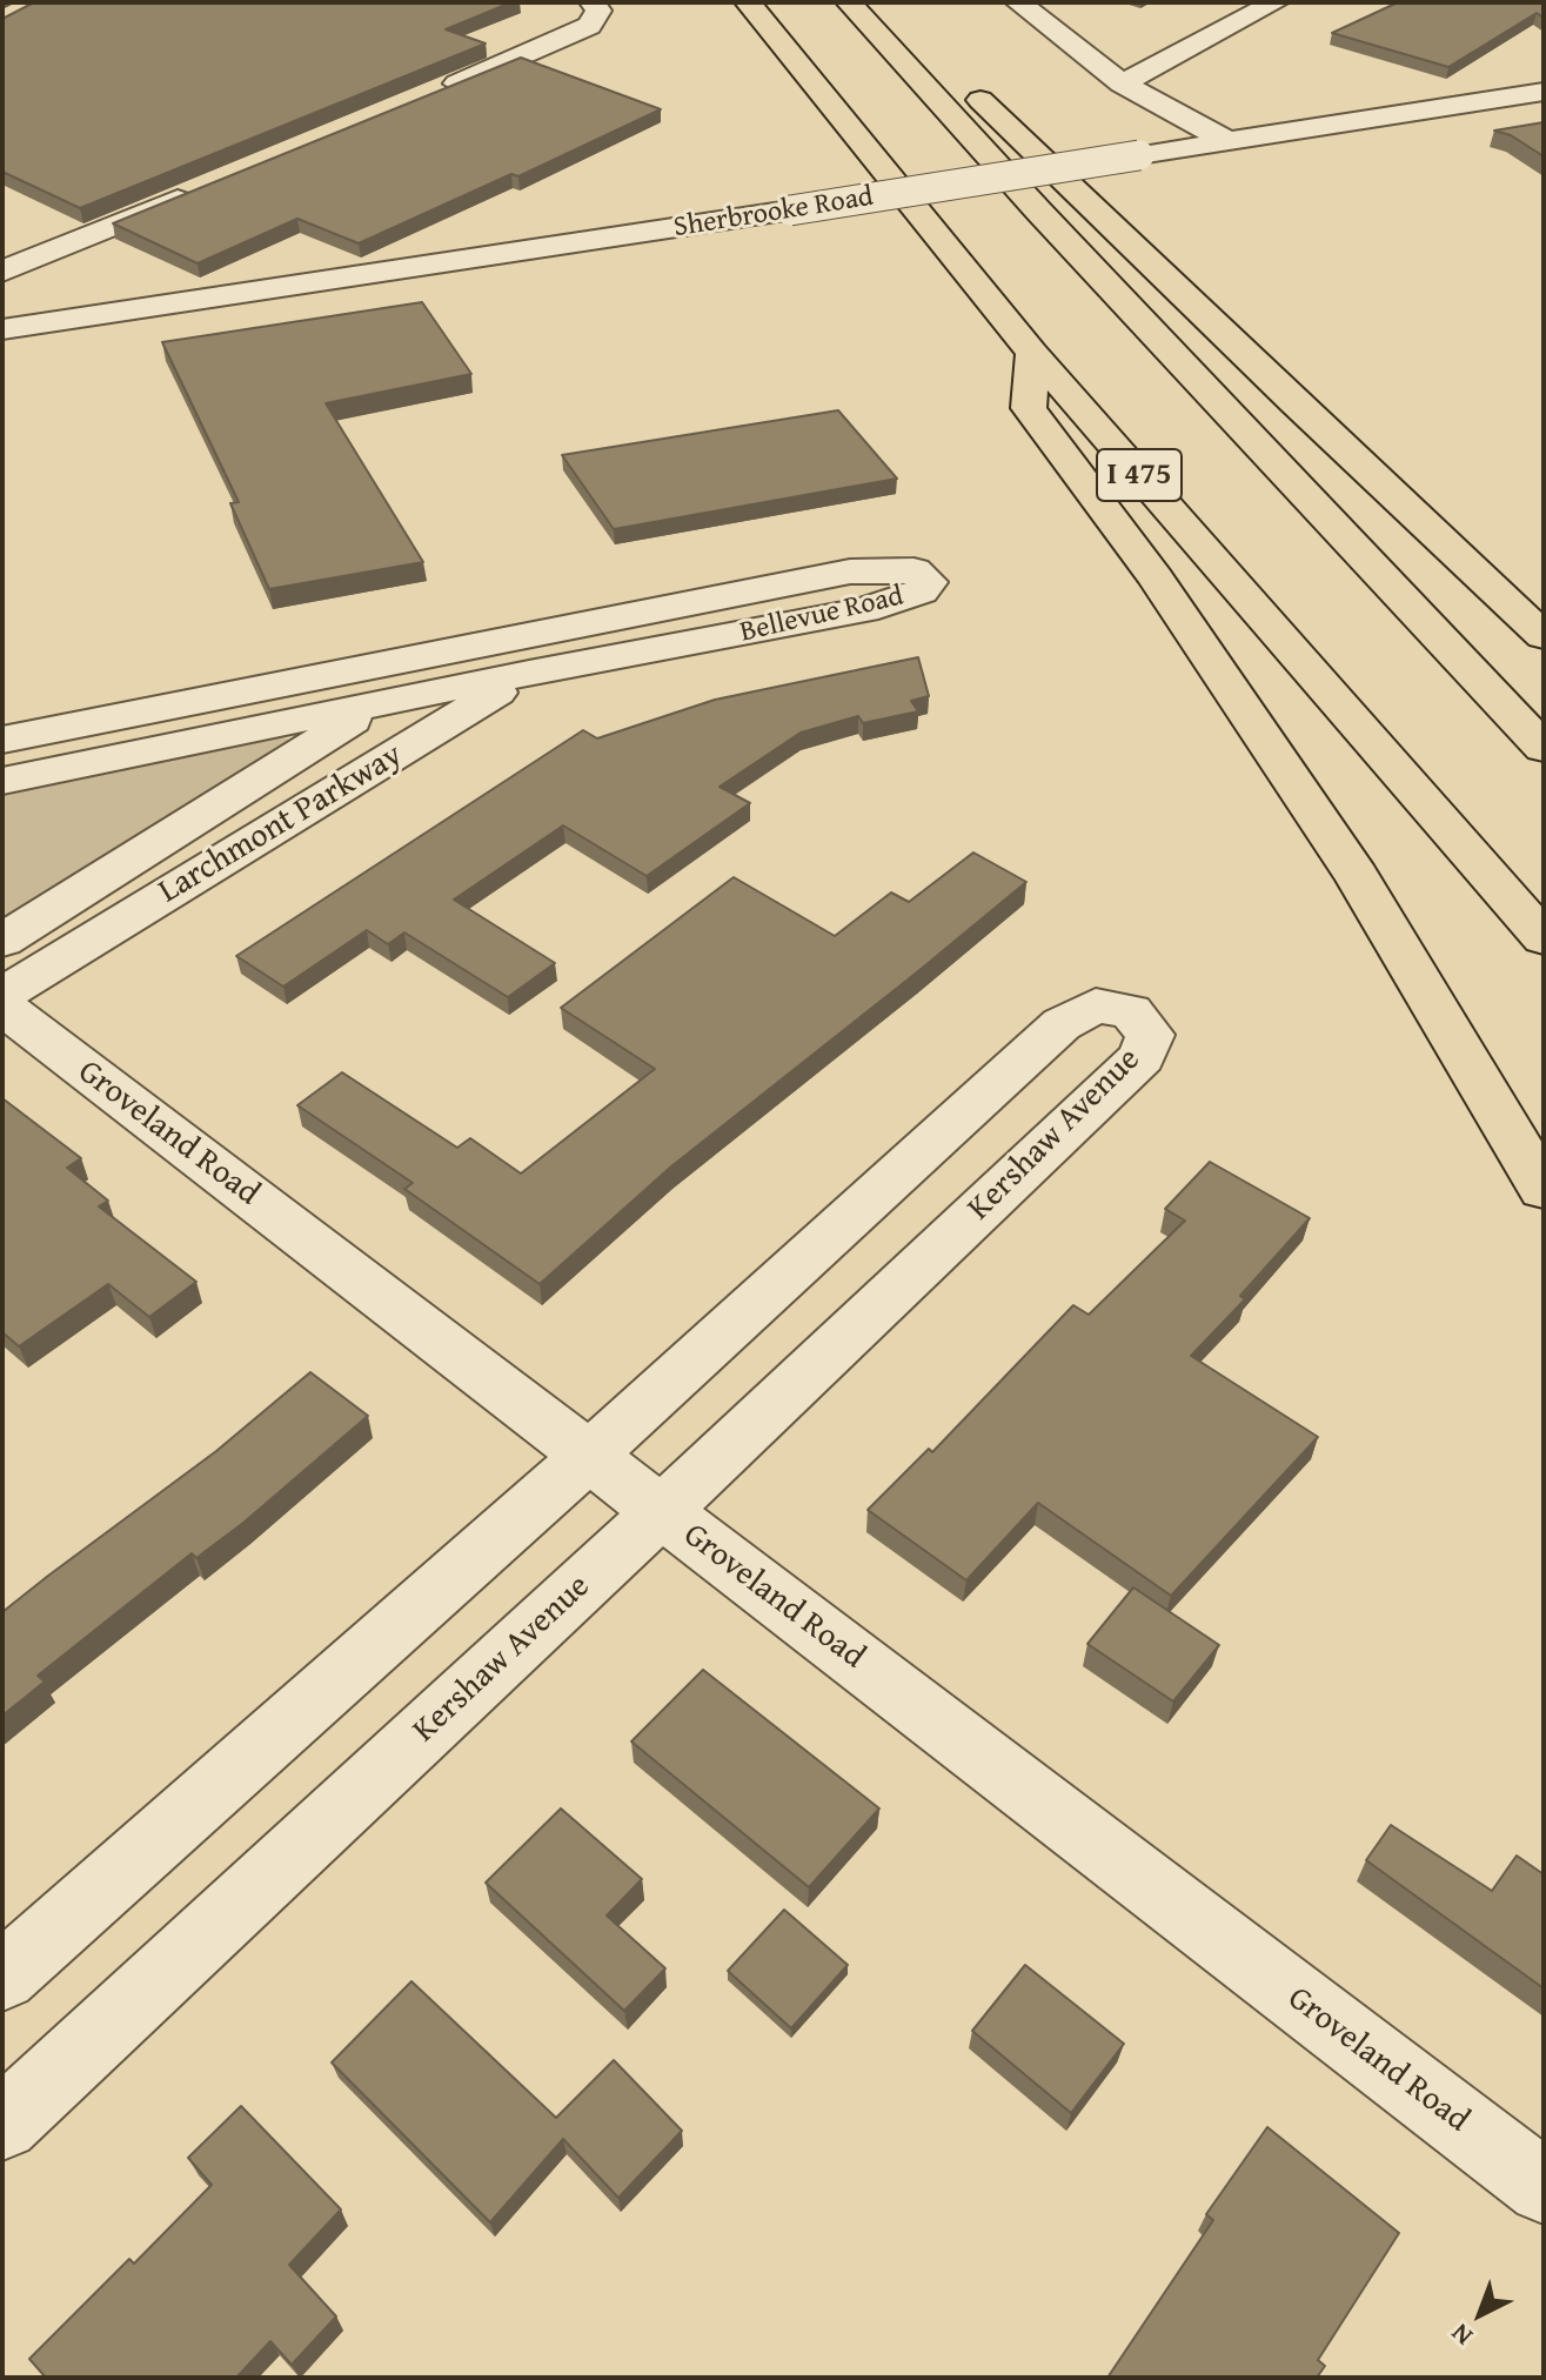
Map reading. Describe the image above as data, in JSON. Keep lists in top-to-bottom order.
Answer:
{
  "streets": {
    "highway": ["I 475"],
    "street": [
      "Sherbrooke Road",
      "Bellevue Road",
      "Larchmont Parkway",
      "Groveland Road",
      "Kershaw Avenue"
    ]
  },
  "crossings": [
    ["Bellevue Road", "Larchmont Parkway"],
    ["Groveland Road", "Kershaw Avenue"]
  ],
  "north": "bottom left"
}
